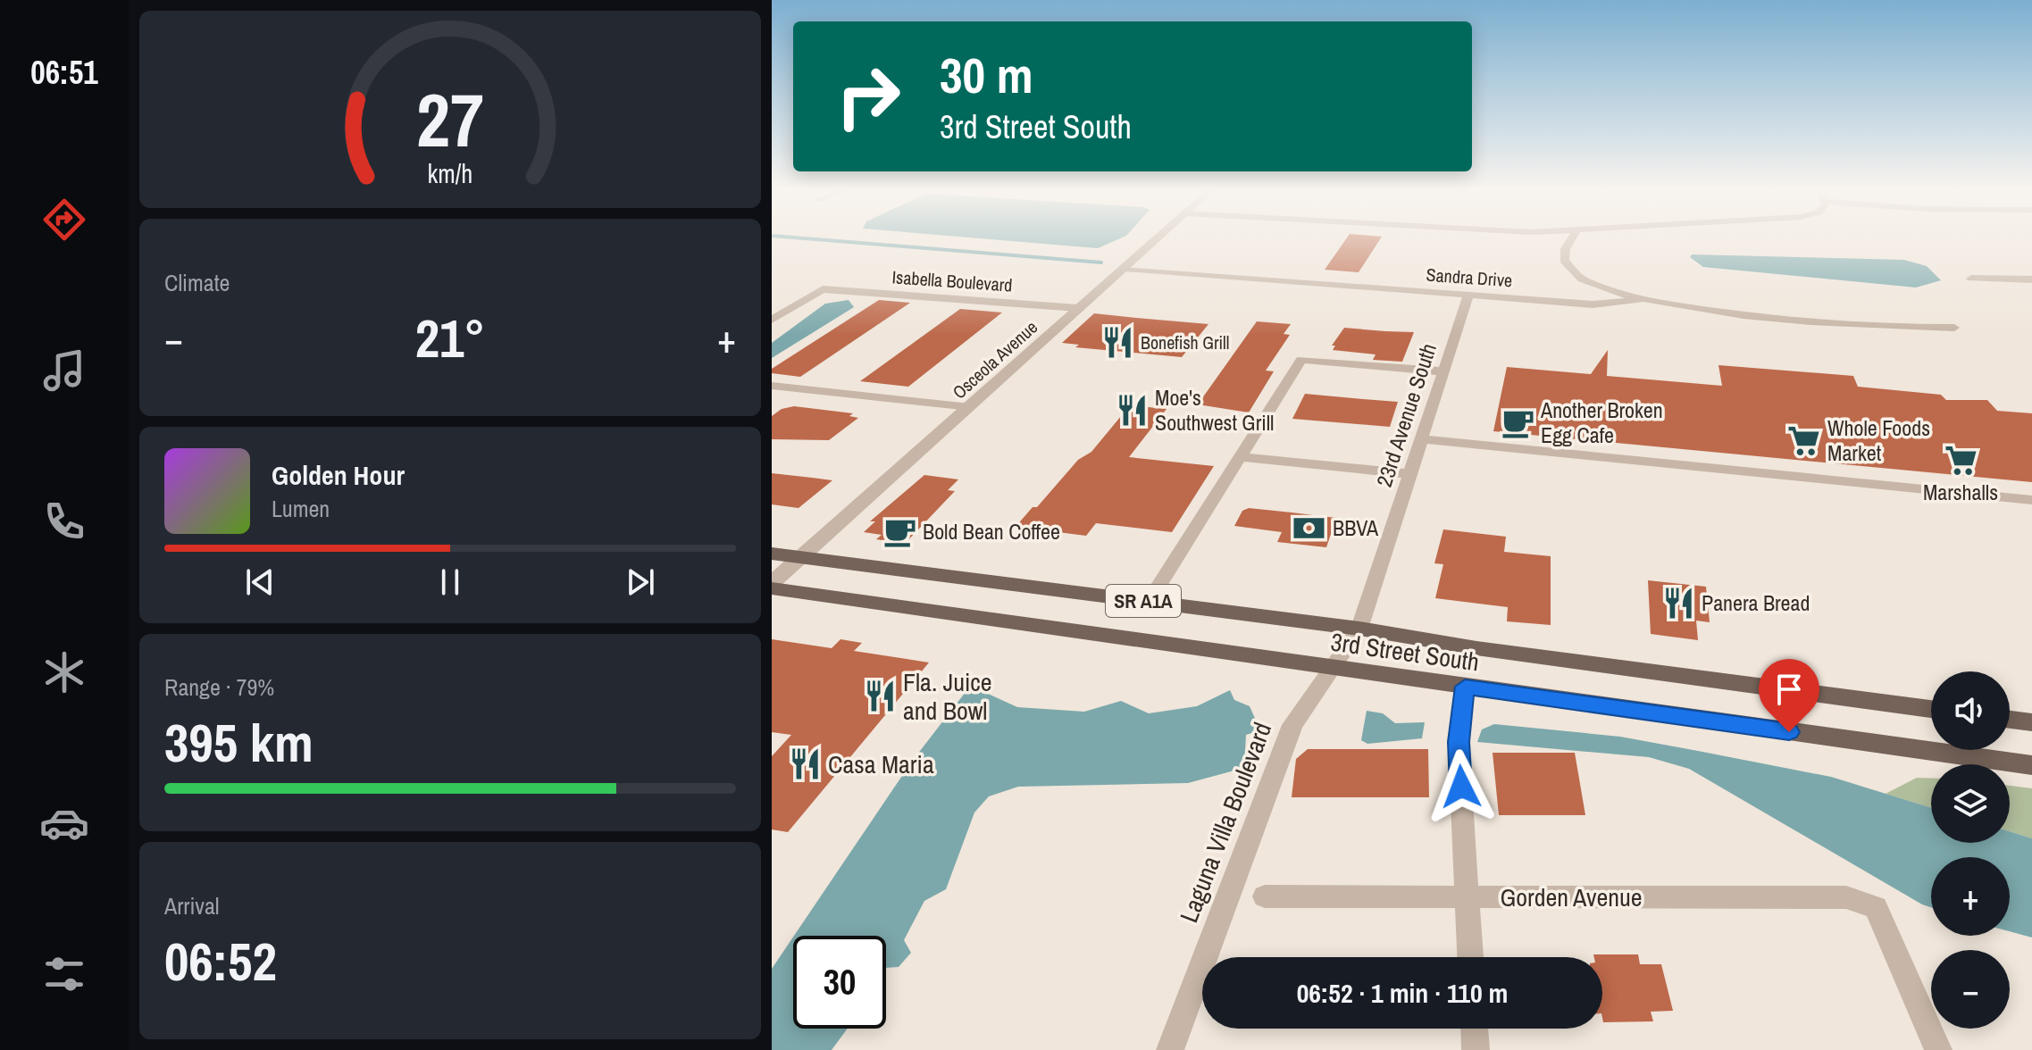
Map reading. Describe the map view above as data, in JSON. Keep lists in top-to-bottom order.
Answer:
{
  "streets": {
    "main road": ["SR A1A", "3rd Street South"],
    "street": [
      "Sandra Drive",
      "Isabella Boulevard",
      "Osceola Avenue",
      "23rd Avenue South",
      "Laguna Villa Boulevard",
      "Gorden Avenue"
    ]
  },
  "crossings": [
    ["Sandra Drive", "Osceola Avenue"],
    ["Sandra Drive", "23rd Avenue South"],
    ["Isabella Boulevard", "Osceola Avenue"],
    ["Osceola Avenue", "3rd Street South"],
    ["23rd Avenue South", "3rd Street South"],
    ["23rd Avenue South", "Laguna Villa Boulevard"],
    ["3rd Street South", "Laguna Villa Boulevard"]
  ],
  "places": {
    "restaurant": [
      "Bonefish Grill",
      "Moe's Southwest Grill",
      "Panera Bread",
      "Fla. Juice and Bowl",
      "Casa Maria"
    ],
    "cafe": ["Another Broken Egg Cafe", "Bold Bean Coffee"],
    "supermarket": ["Whole Foods Market", "Marshalls"],
    "bank": ["BBVA"]
  },
  "page": {
    "tabs": "06:51",
    "turn": ["30 m", "3rd Street South"],
    "tile": [
      "Climate",
      ["Range · 79%", "395 km"],
      ["Arrival", "06:52"]
    ],
    "heat": ["−", "21°", "+"],
    "song": ["Golden Hour", "Lumen"],
    "map_buttons": ["+", "−"],
    "limit": "30",
    "trip": "06:52 · 1 min · 110 m",
    "gauge": ["27", "km/h"]
  }
}
